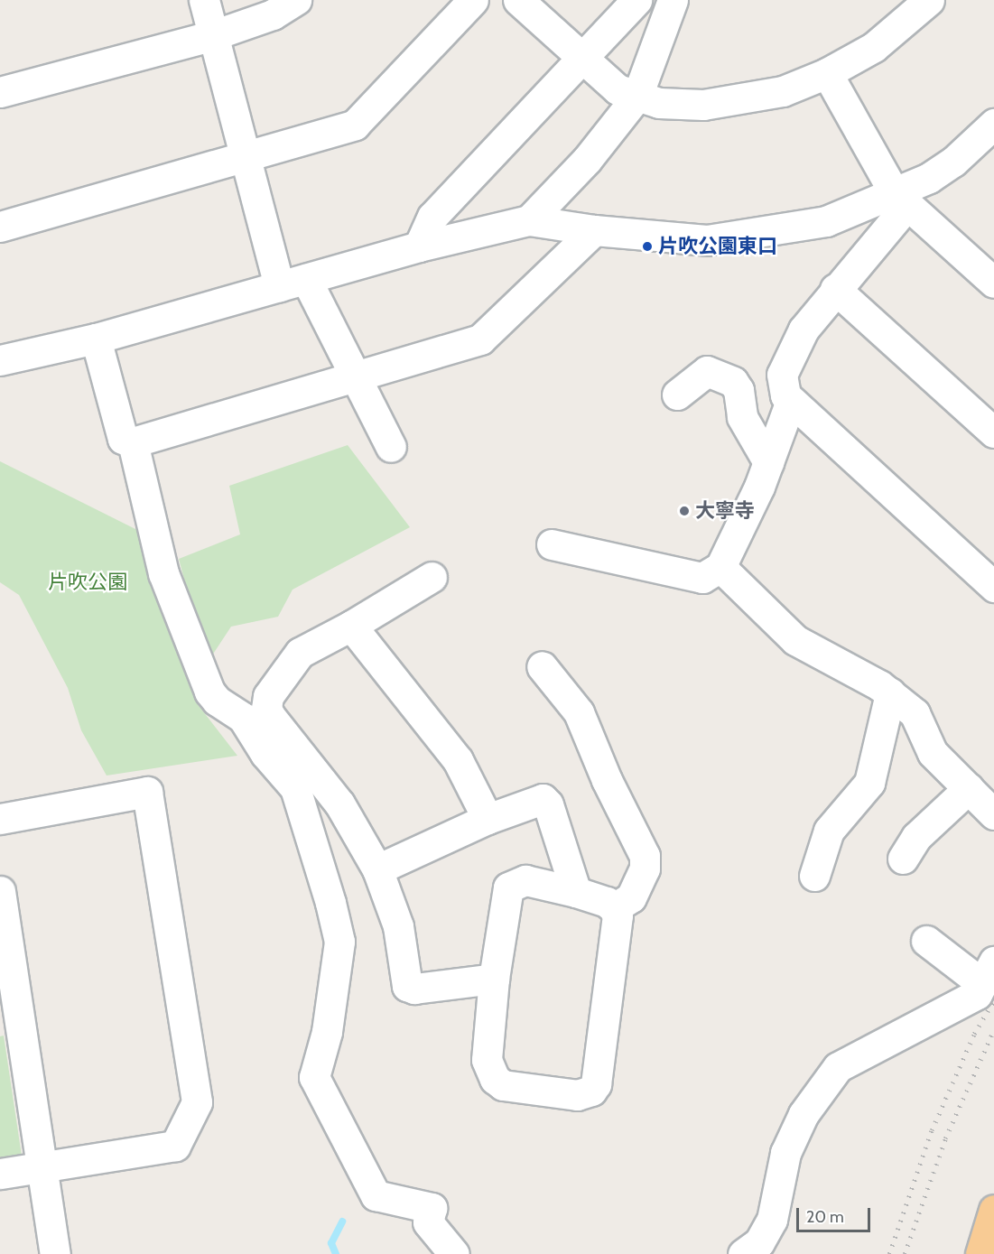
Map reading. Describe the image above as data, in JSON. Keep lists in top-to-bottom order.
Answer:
{
  "parks": ["片吹公園"],
  "places": ["片吹公園東口", "大寧寺"],
  "scale_bar": "20 m"
}
